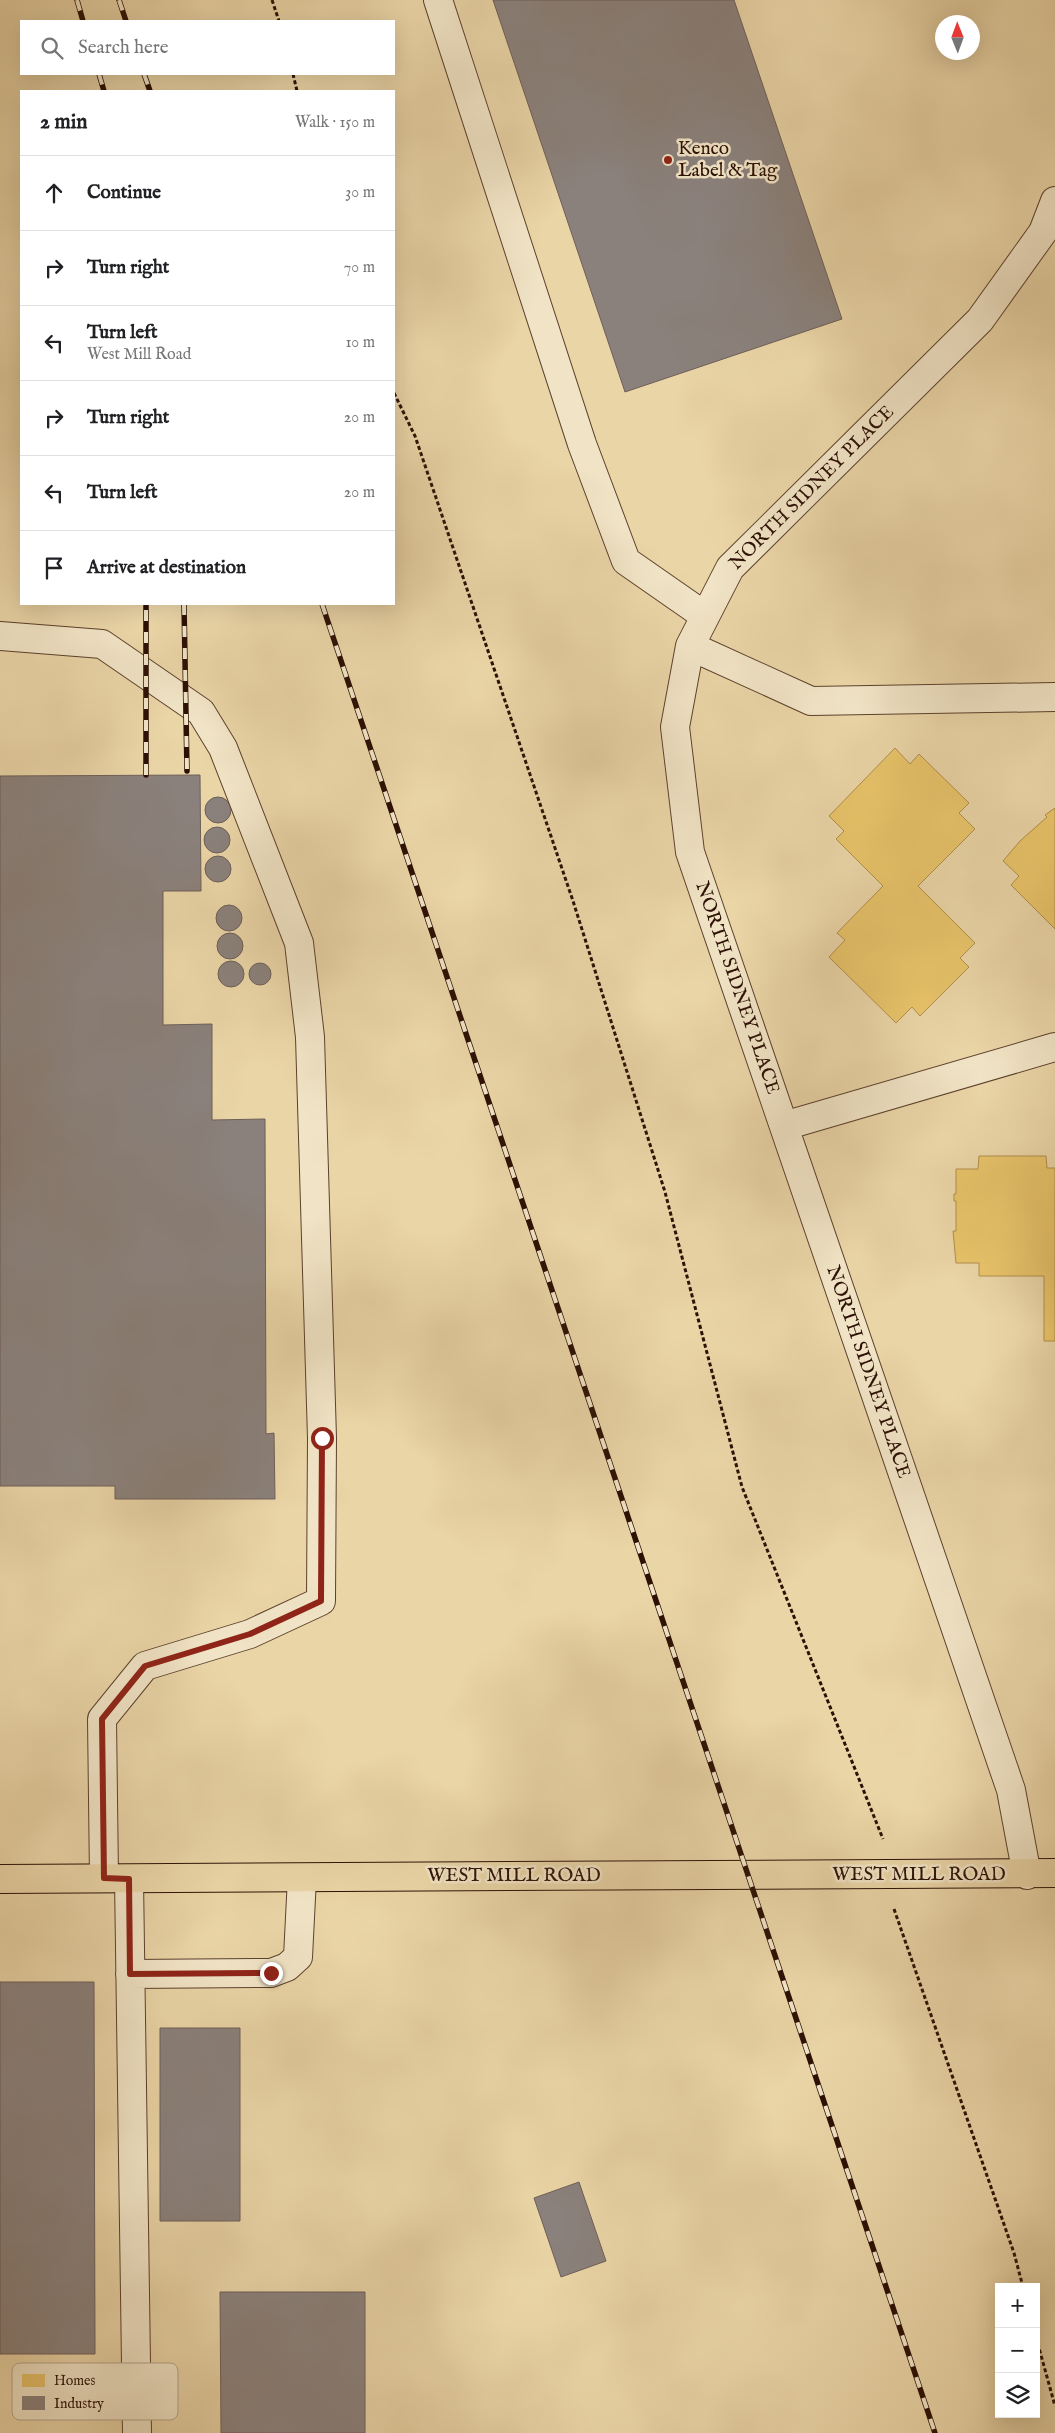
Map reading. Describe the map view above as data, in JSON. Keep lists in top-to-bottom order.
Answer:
{
  "streets": {
    "main road": ["WEST MILL ROAD"],
    "street": ["NORTH SIDNEY PLACE"]
  },
  "crossings": [
    ["NORTH SIDNEY PLACE", "WEST MILL ROAD"]
  ],
  "places": ["Kenco Label & Tag"],
  "legend": ["Homes", "Industry"],
  "north": "top",
  "page": {
    "search": "Search here",
    "heading": ["2 min", "Walk · 150 m"],
    "list": [
      ["Continue", "30 m"],
      ["Turn right", "70 m"],
      ["Turn left", "West Mill Road", "10 m"],
      ["Turn right", "20 m"],
      ["Turn left", "20 m"],
      "Arrive at destination"
    ],
    "map_buttons": ["+", "−"]
  }
}
